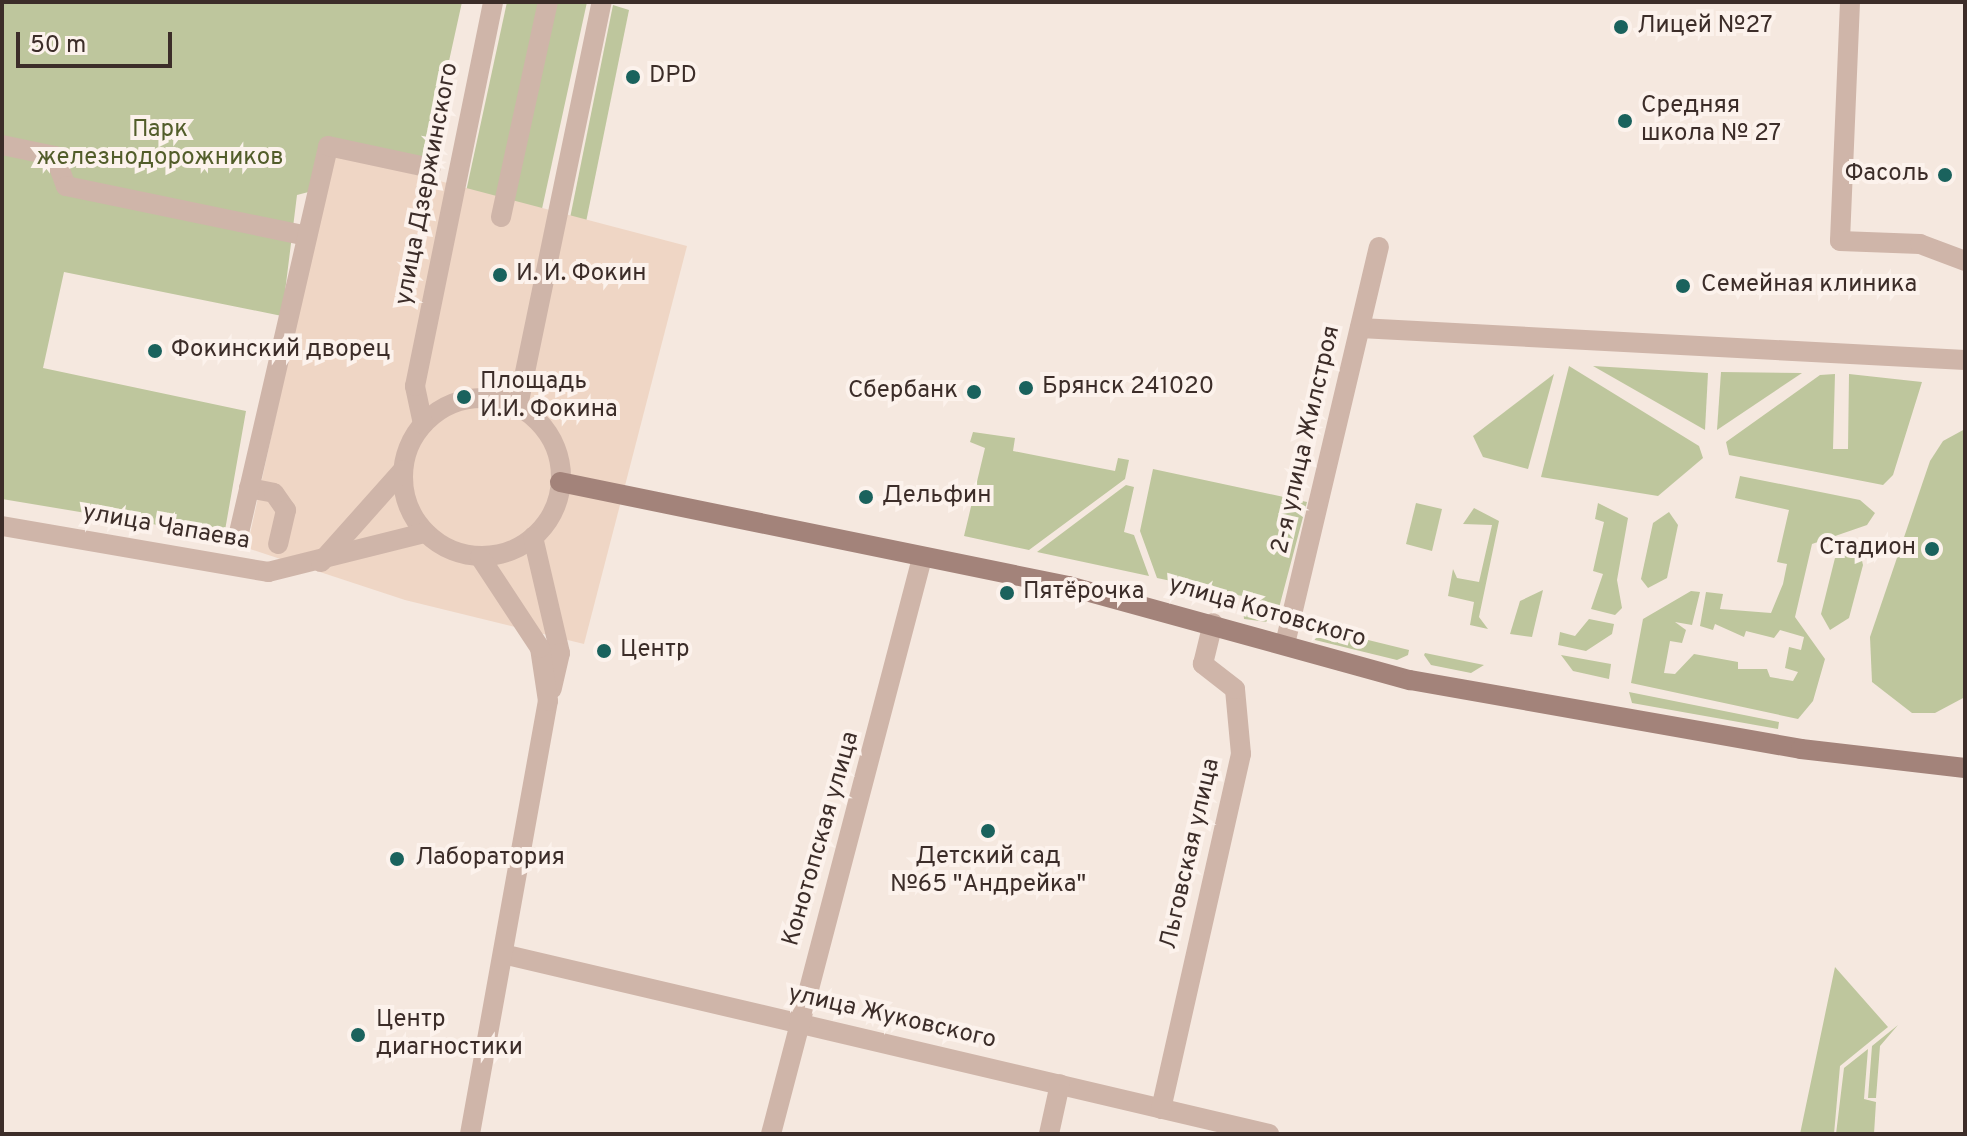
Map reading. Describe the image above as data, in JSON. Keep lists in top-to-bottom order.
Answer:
{
  "streets": {
    "street": [
      "улица Дзержинского",
      "2-я улица Жилстроя",
      "улица Чапаева",
      "улица Котовского",
      "Конотопская улица",
      "Льговская улица",
      "улица Жуковского"
    ]
  },
  "crossings": [
    ["улица Дзержинского", "улица Чапаева"],
    ["улица Дзержинского", "улица Котовского"],
    ["2-я улица Жилстроя", "улица Котовского"],
    ["улица Чапаева", "улица Котовского"],
    ["улица Котовского", "Конотопская улица"],
    ["улица Котовского", "Льговская улица"],
    ["Конотопская улица", "улица Жуковского"],
    ["Льговская улица", "улица Жуковского"]
  ],
  "parks": ["Парк железнодорожников"],
  "places": [
    "Лицей №27",
    "DPD",
    "Средняя школа № 27",
    "Фасоль",
    "И. И. Фокин",
    "Семейная клиника",
    "Фокинский дворец",
    "Брянск 241020",
    "Сбербанк",
    "Площадь И.И. Фокина",
    "Дельфин",
    "Стадион",
    "Пятёрочка",
    "Центр",
    "Детский сад №65 \"Андрейка\"",
    "Лаборатория",
    "Центр диагностики"
  ],
  "scale_bar": "50 m"
}
